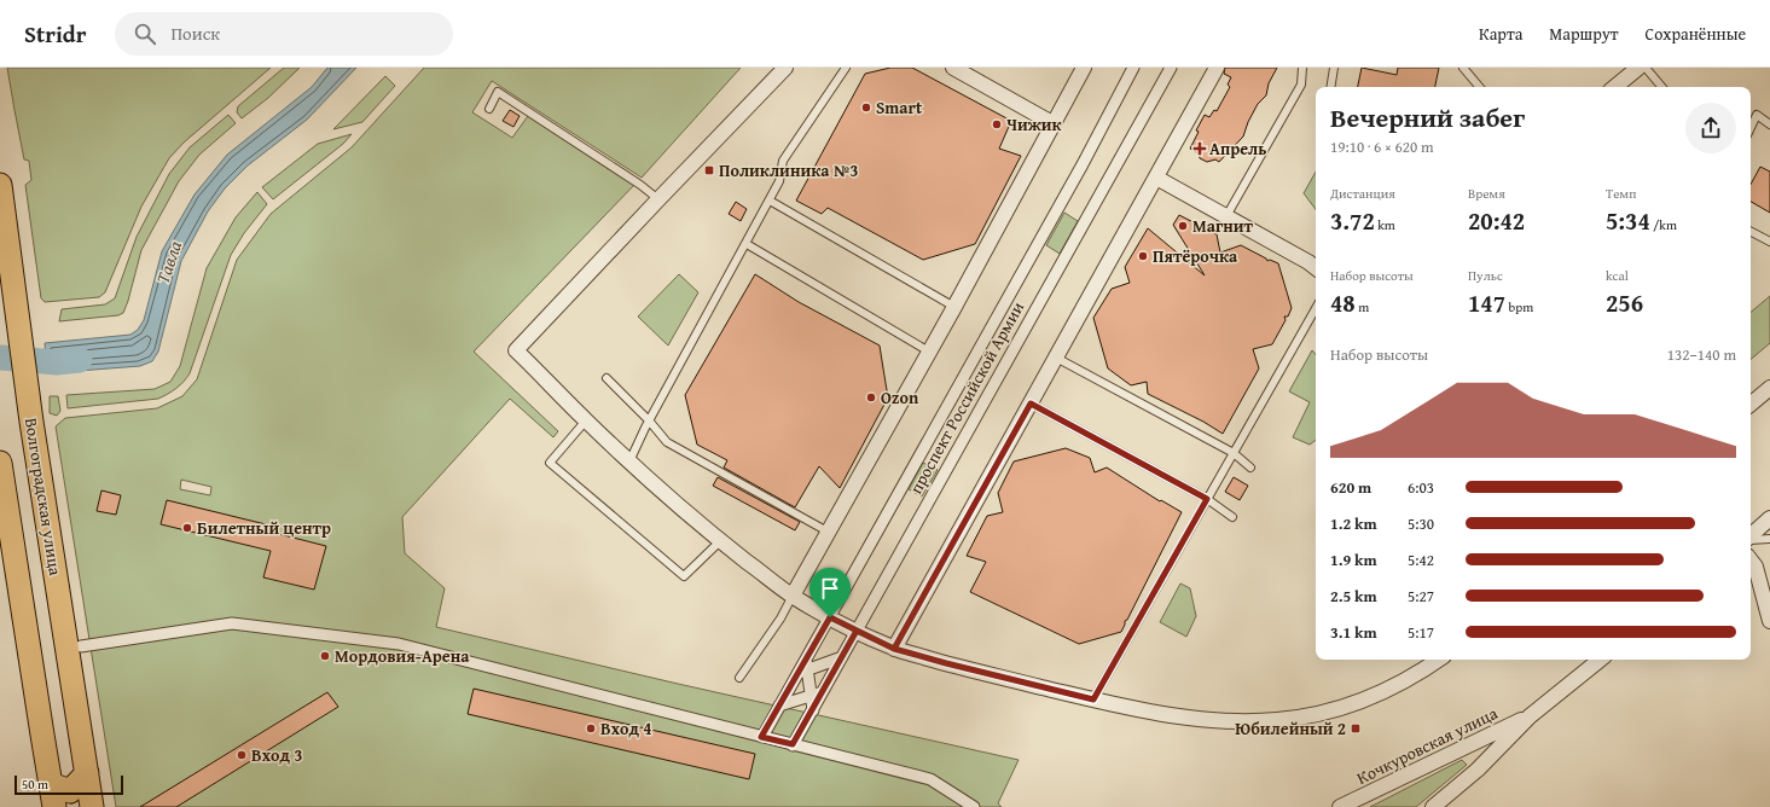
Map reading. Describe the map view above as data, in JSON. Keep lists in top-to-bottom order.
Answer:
{
  "streets": {
    "main road": ["Волгоградская улица"],
    "street": ["проспект Российской Армии", "Кочкуровская улица"]
  },
  "water": ["Тавла"],
  "places": {
    "other": [
      "Smart",
      "Чижик",
      "Магнит",
      "Пятёрочка",
      "Ozon",
      "Билетный центр",
      "Мордовия-Арена",
      "Вход 4",
      "Вход 3"
    ],
    "health": ["Апрель"],
    "transit": ["Поликлиника №3", "Юбилейный 2"]
  },
  "scale_bar": "50 m",
  "page": {
    "header": "Stridr",
    "search": "Поиск",
    "nav": ["Карта", "Маршрут", "Сохранённые"],
    "heading": ["Вечерний забег", "19:10 · 6 × 620 m"],
    "stats": [
      ["Дистанция", "3.72 km"],
      ["Время", "20:42"],
      ["Темп", "5:34 /km"],
      ["Набор высоты", "48 m"],
      ["Пульс", "147 bpm"],
      ["kcal", "256"]
    ],
    "chart": ["Набор высоты", "132–140 m"],
    "list": [
      {
        "name": "620 m",
        "note": "6:03"
      },
      {
        "name": "1.2 km",
        "note": "5:30"
      },
      {
        "name": "1.9 km",
        "note": "5:42"
      },
      {
        "name": "2.5 km",
        "note": "5:27"
      },
      {
        "name": "3.1 km",
        "note": "5:17"
      }
    ],
    "scale": "50 m"
  }
}
